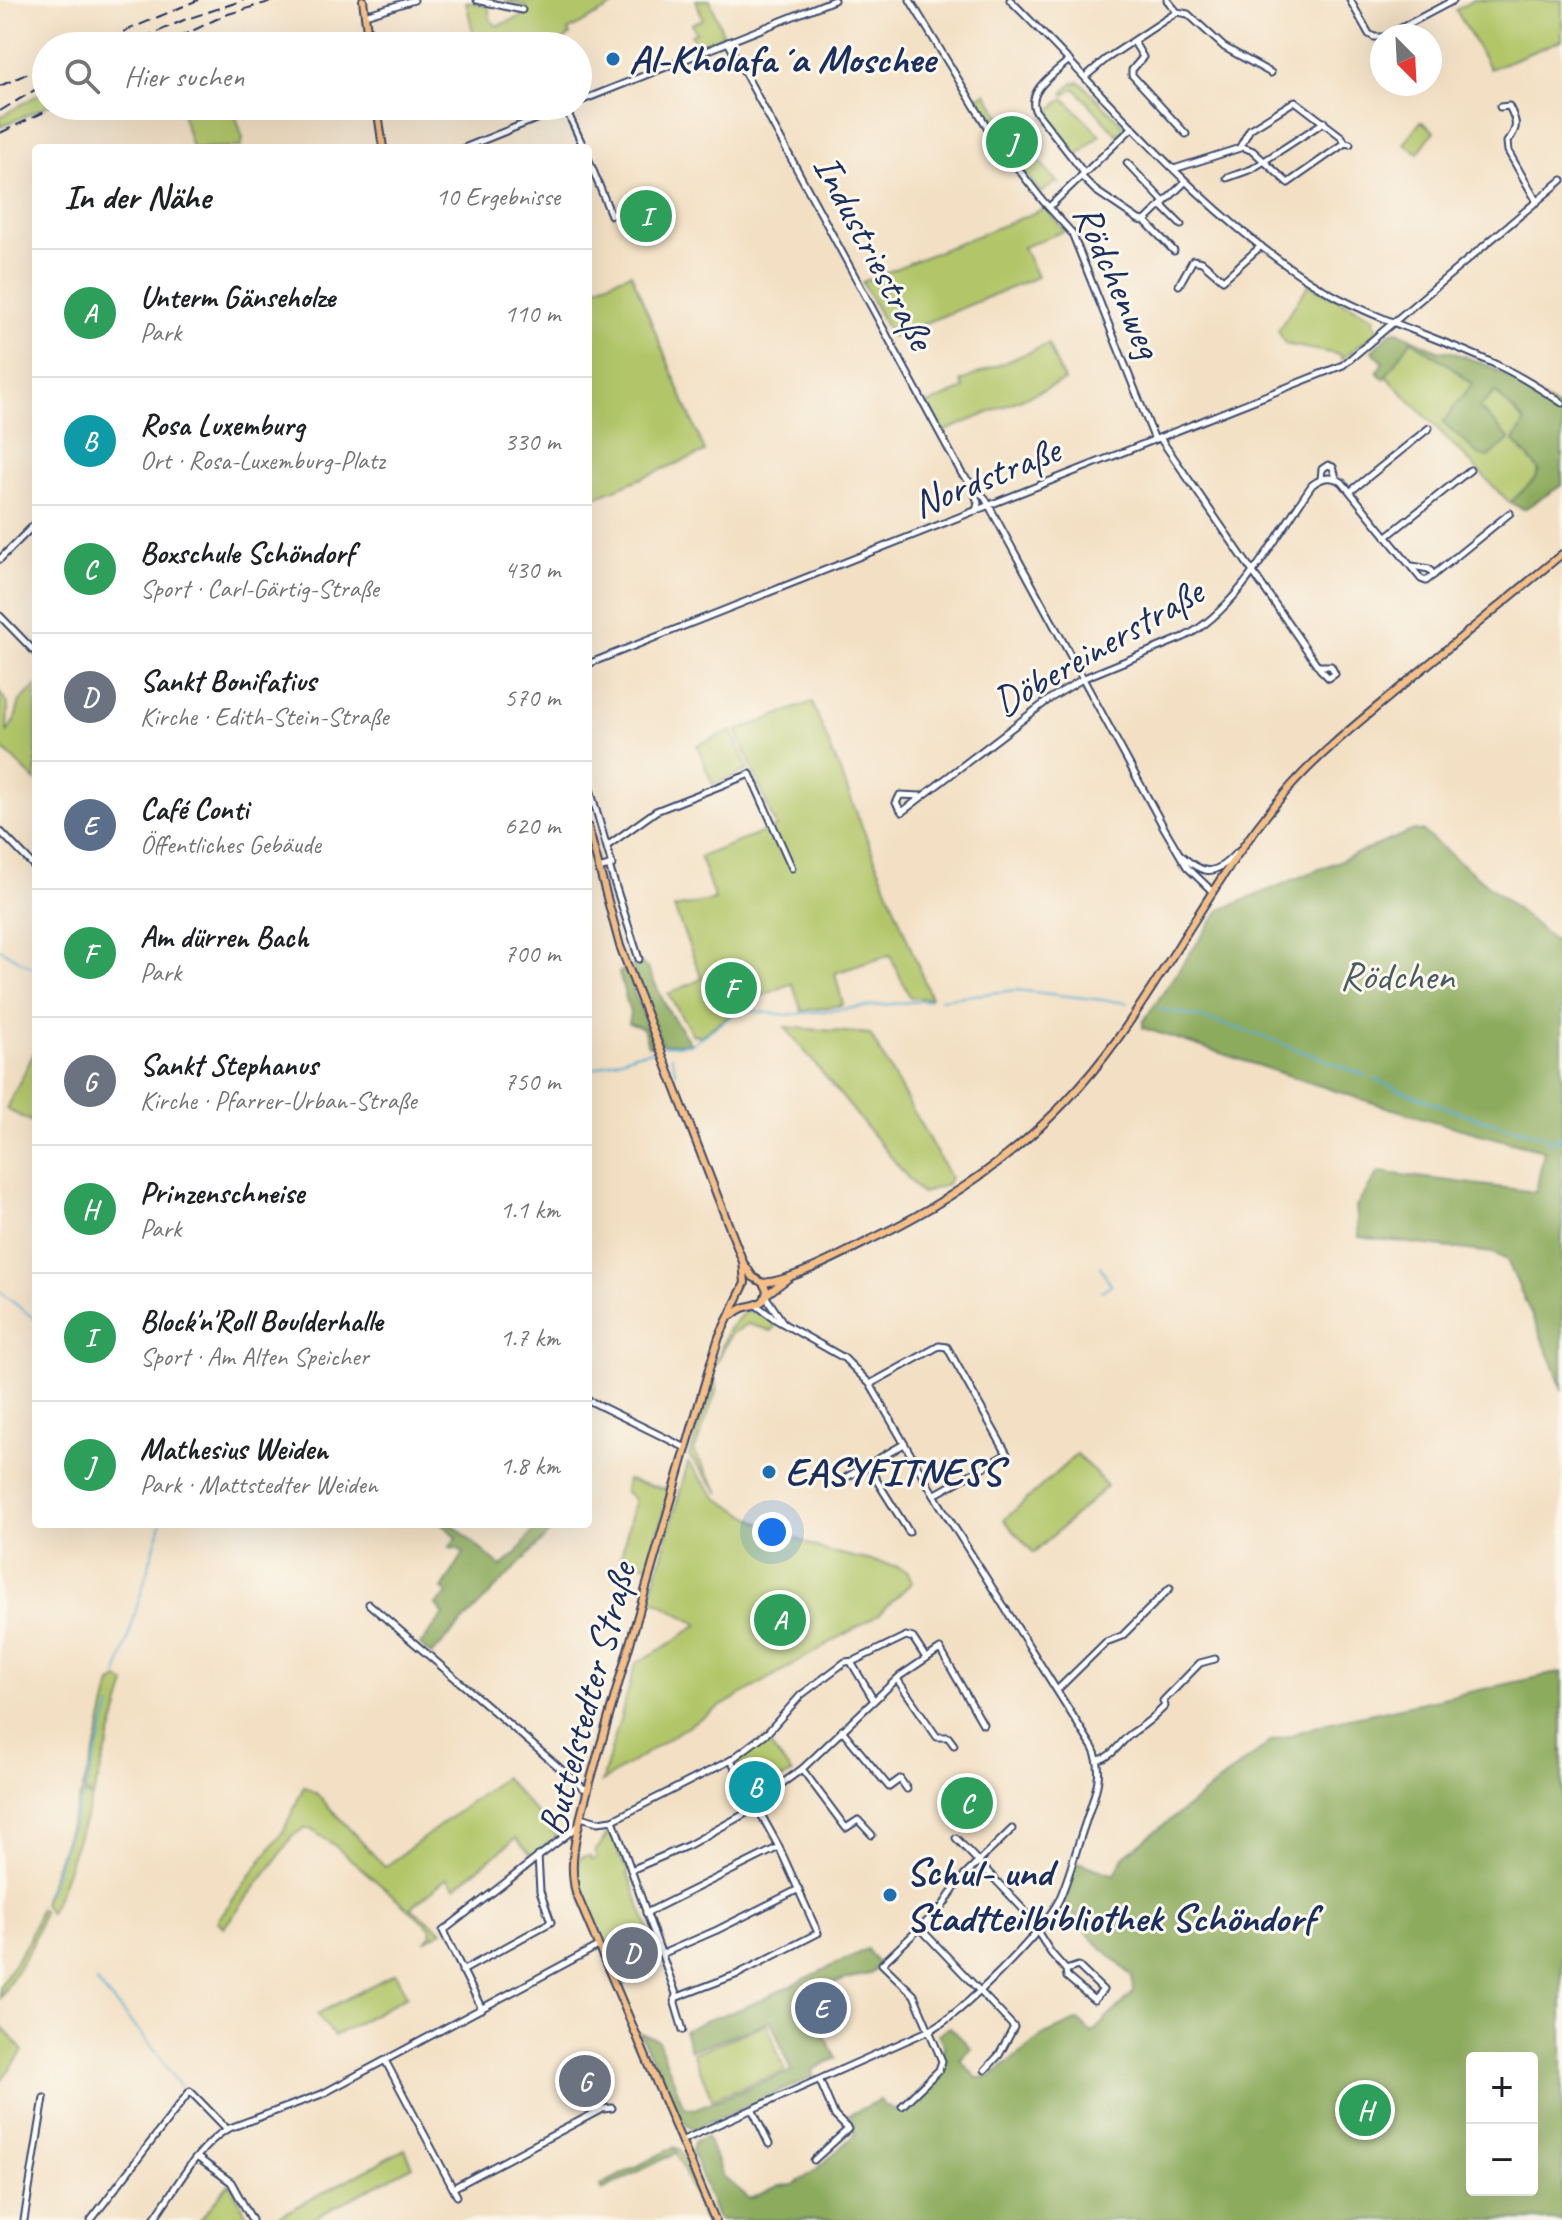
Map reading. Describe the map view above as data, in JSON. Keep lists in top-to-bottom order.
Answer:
{
  "streets": {
    "main road": ["Buttelstedter Straße"],
    "street": [
      "Industriestraße",
      "Rödchenweg",
      "Nordstraße",
      "Döbereinerstraße"
    ]
  },
  "crossings": [
    ["Industriestraße", "Nordstraße"],
    ["Industriestraße", "Döbereinerstraße"],
    ["Rödchenweg", "Nordstraße"],
    ["Rödchenweg", "Döbereinerstraße"]
  ],
  "parks": ["Rödchen"],
  "places": ["Al-Kholafa´a Moschee", "EASYFITNESS", "Schul- und Stadtteilbibliothek Schöndorf"],
  "north": "bottom right",
  "page": {
    "search": "Hier suchen",
    "pins": [
      "J",
      "I",
      "F",
      "A",
      "B",
      "C",
      "D",
      "E",
      "G",
      "H"
    ],
    "heading": ["In der Nähe", "10 Ergebnisse"],
    "list": [
      {
        "mark": "A",
        "name": "Unterm Gänseholze",
        "note": "Park",
        "value": "110 m"
      },
      {
        "mark": "B",
        "name": "Rosa Luxemburg",
        "note": "Ort · Rosa-Luxemburg-Platz",
        "value": "330 m"
      },
      {
        "mark": "C",
        "name": "Boxschule Schöndorf",
        "note": "Sport · Carl-Gärtig-Straße",
        "value": "430 m"
      },
      {
        "mark": "D",
        "name": "Sankt Bonifatius",
        "note": "Kirche · Edith-Stein-Straße",
        "value": "570 m"
      },
      {
        "mark": "E",
        "name": "Café Conti",
        "note": "Öffentliches Gebäude",
        "value": "620 m"
      },
      {
        "mark": "F",
        "name": "Am dürren Bach",
        "note": "Park",
        "value": "700 m"
      },
      {
        "mark": "G",
        "name": "Sankt Stephanus",
        "note": "Kirche · Pfarrer-Urban-Straße",
        "value": "750 m"
      },
      {
        "mark": "H",
        "name": "Prinzenschneise",
        "note": "Park",
        "value": "1.1 km"
      },
      {
        "mark": "I",
        "name": "Block'n'Roll Boulderhalle",
        "note": "Sport · Am Alten Speicher",
        "value": "1.7 km"
      },
      {
        "mark": "J",
        "name": "Mathesius Weiden",
        "note": "Park · Mattstedter Weiden",
        "value": "1.8 km"
      }
    ],
    "map_buttons": ["+", "−"]
  }
}
